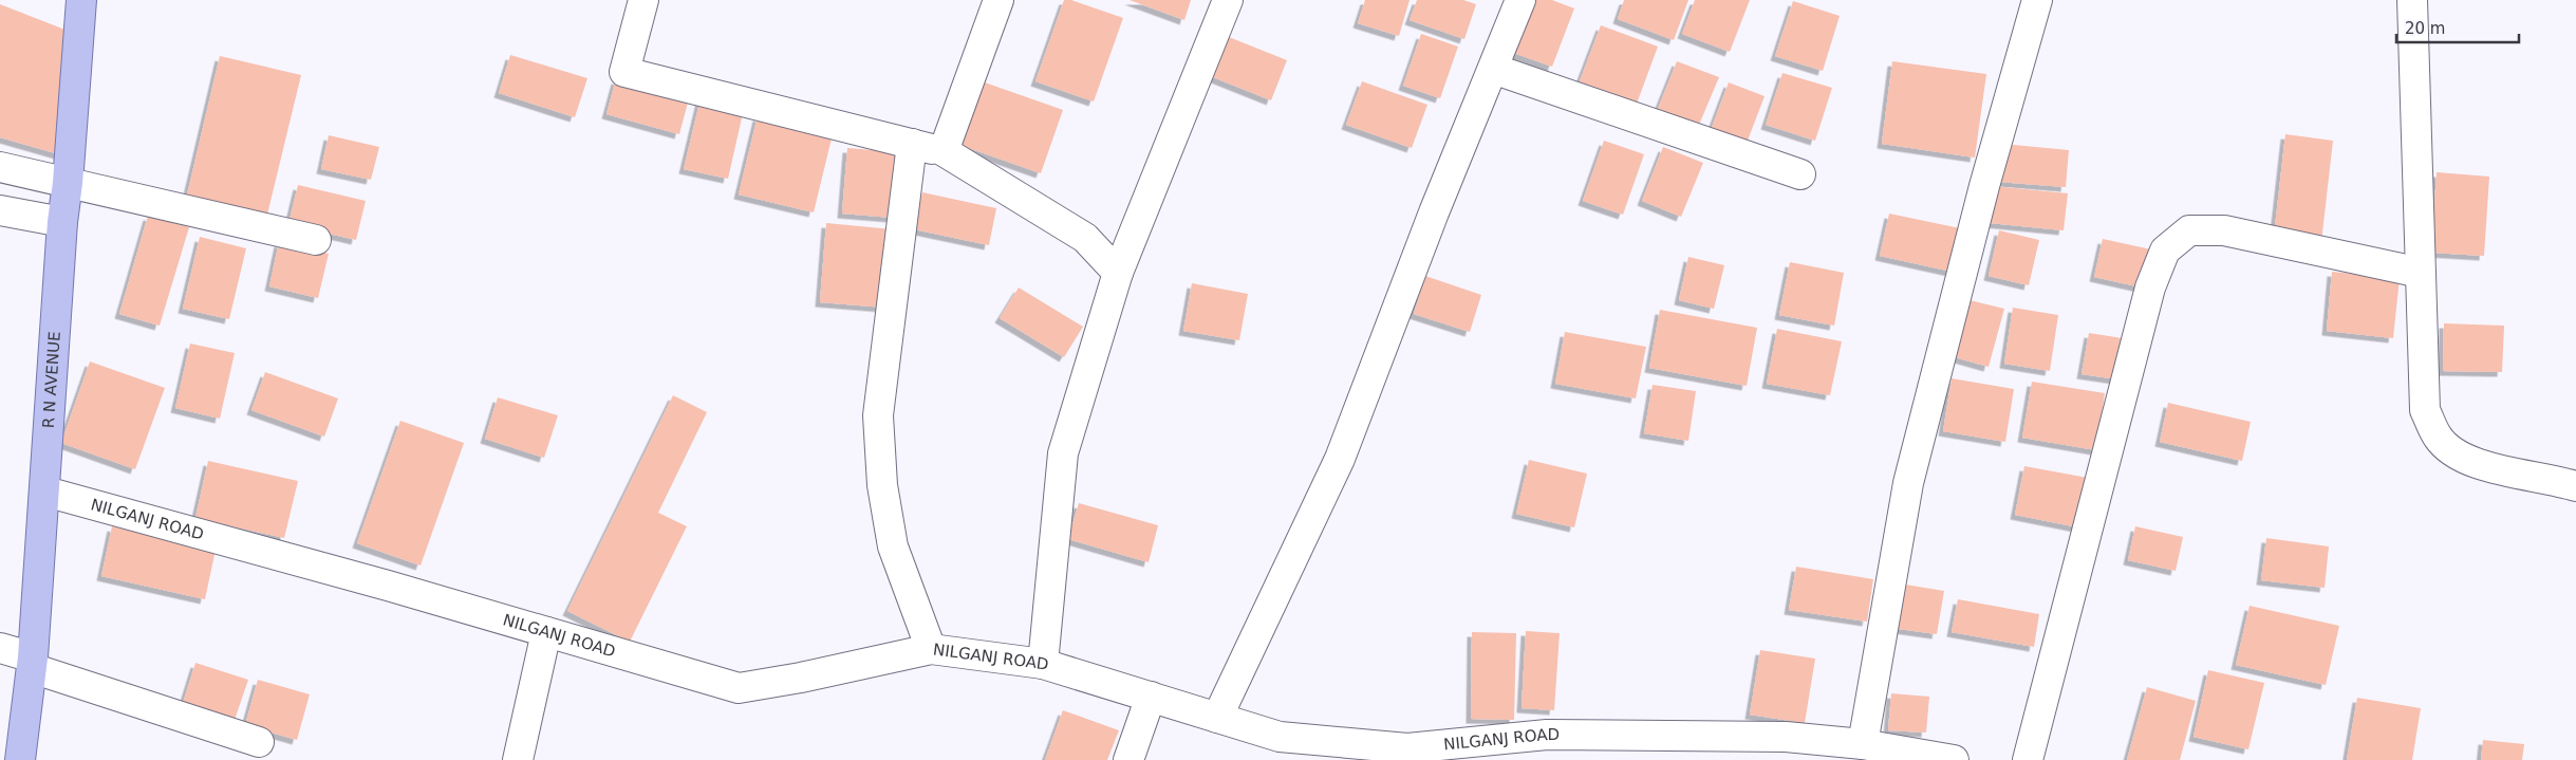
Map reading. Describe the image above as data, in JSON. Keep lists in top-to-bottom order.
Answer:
{
  "streets": {
    "main road": ["R N AVENUE"],
    "street": ["NILGANJ ROAD"]
  },
  "crossings": [
    ["R N AVENUE", "NILGANJ ROAD"]
  ],
  "scale_bar": "20 m"
}
